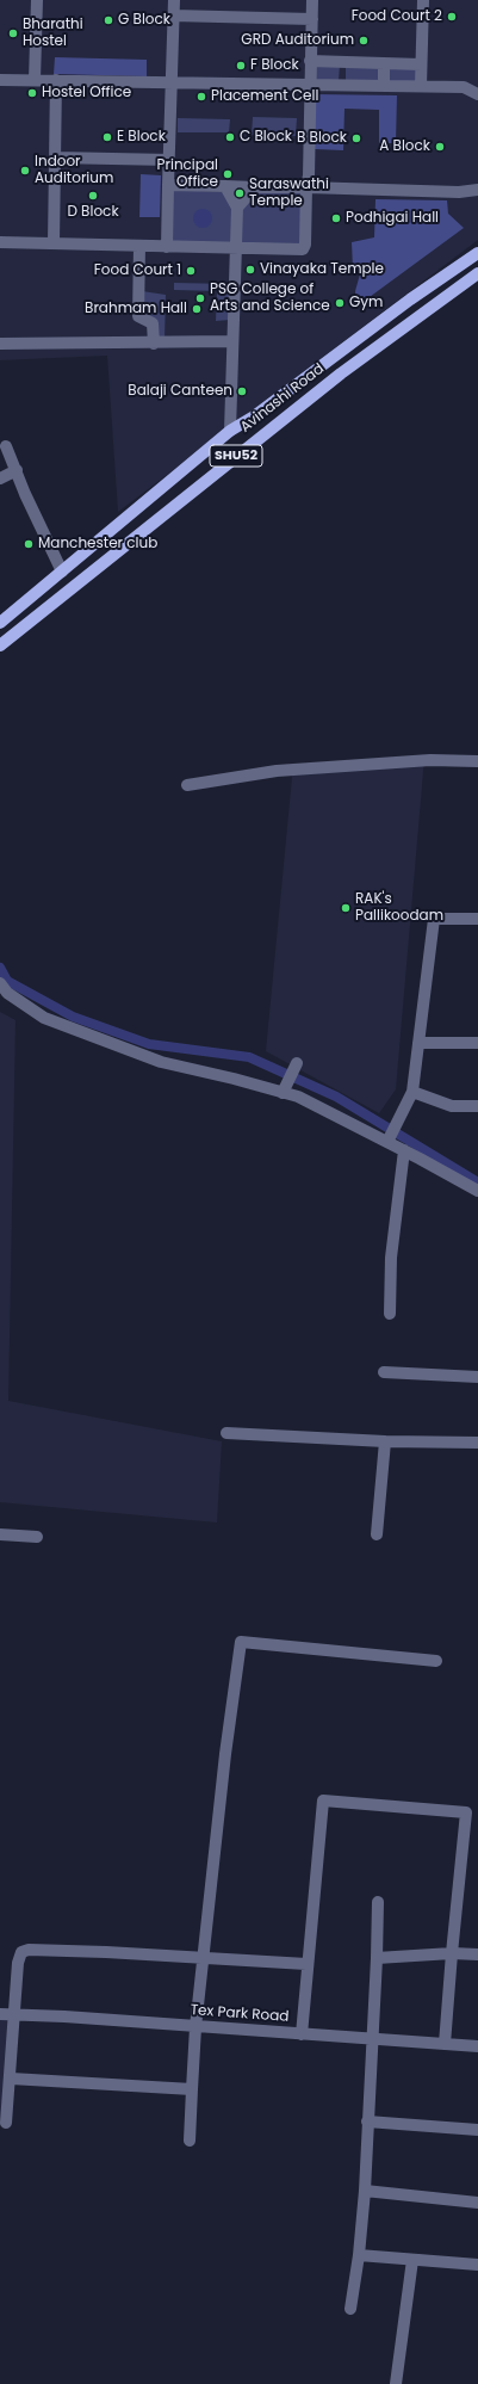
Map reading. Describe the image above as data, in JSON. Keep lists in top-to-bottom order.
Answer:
{
  "streets": {
    "main road": ["Avinashi Road", "SHU52"],
    "street": ["Tex Park Road"]
  },
  "places": [
    "Food Court 2",
    "G Block",
    "Bharathi Hostel",
    "GRD Auditorium",
    "F Block",
    "Hostel Office",
    "Placement Cell",
    "E Block",
    "C Block",
    "B Block",
    "A Block",
    "Indoor Auditorium",
    "Principal Office",
    "Saraswathi Temple",
    "D Block",
    "Podhigai Hall",
    "Vinayaka Temple",
    "Food Court 1",
    "PSG College of Arts and Science",
    "Gym",
    "Brahmam Hall",
    "Balaji Canteen",
    "Manchester club",
    "RAK's Pallikoodam"
  ]
}
